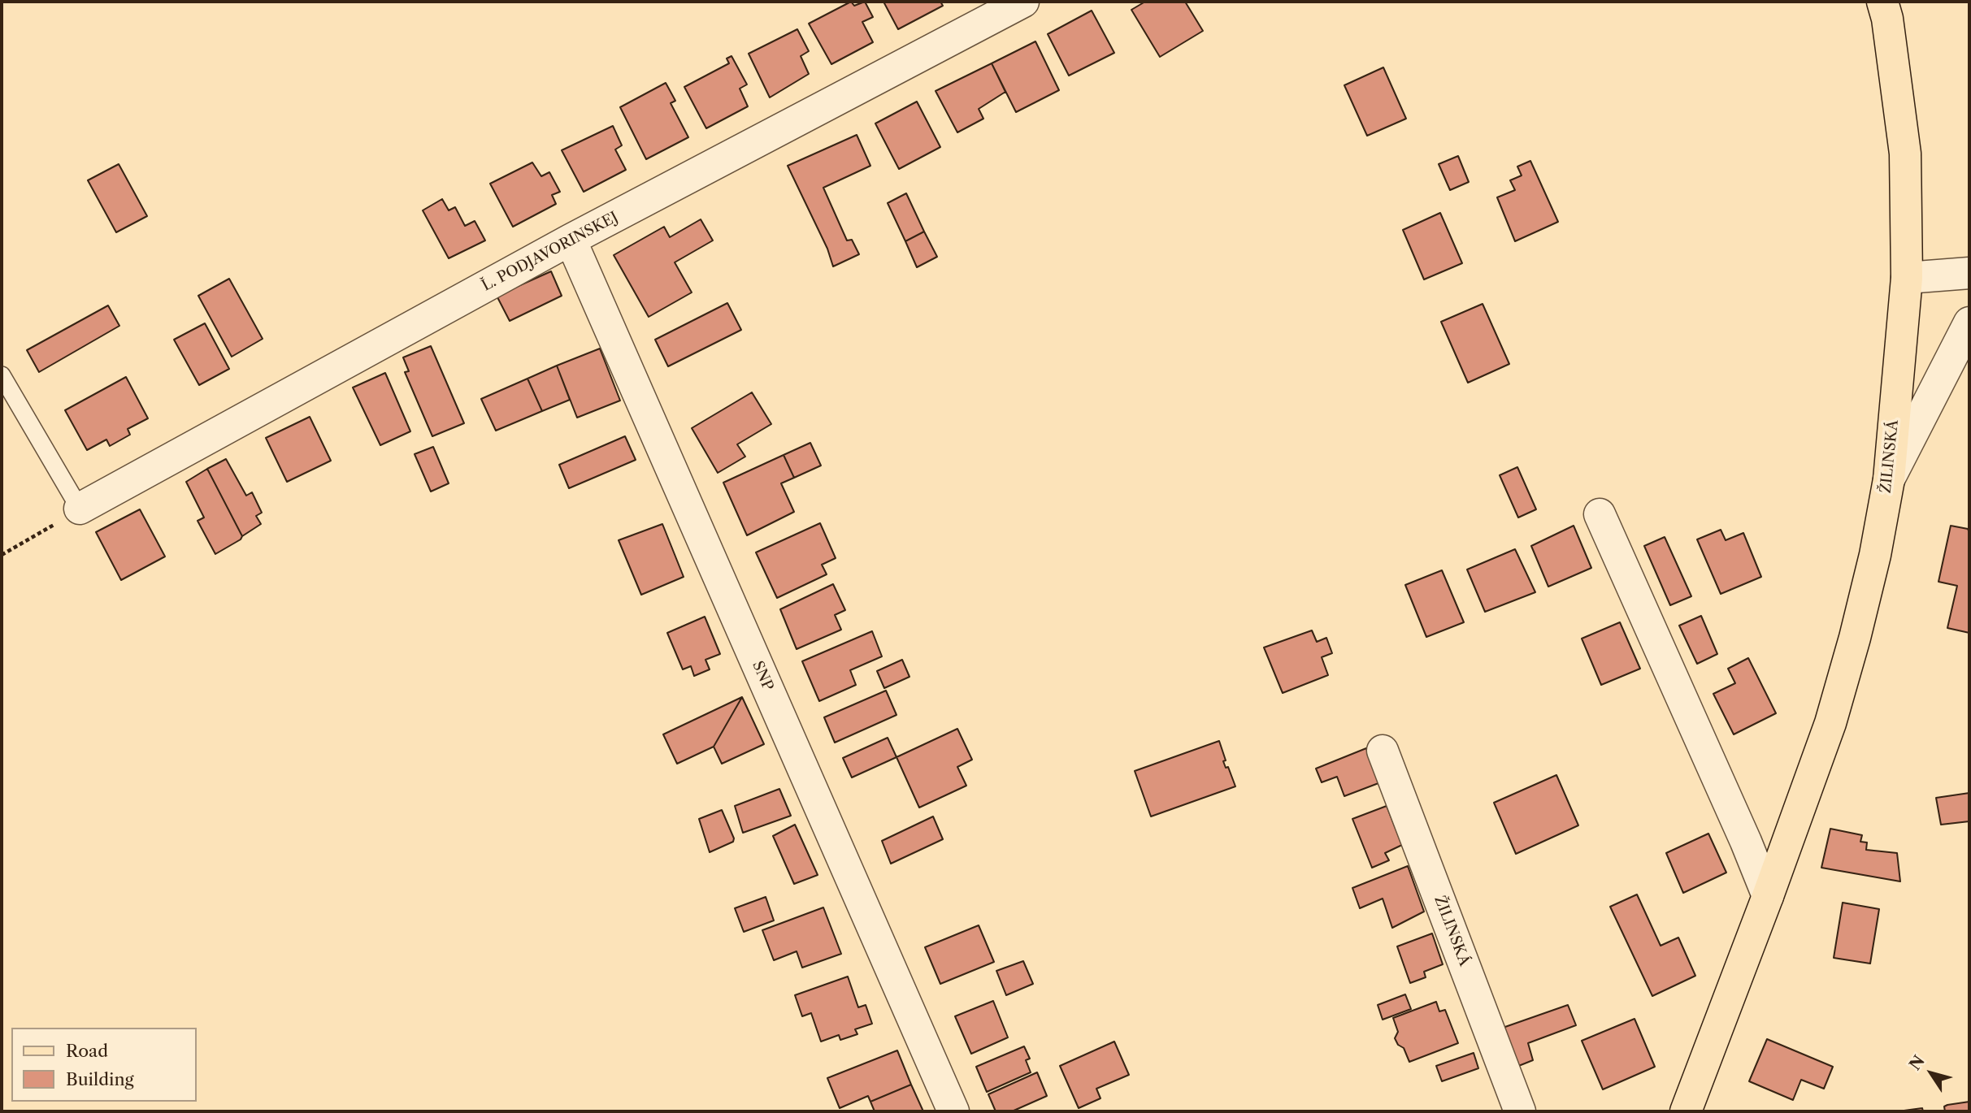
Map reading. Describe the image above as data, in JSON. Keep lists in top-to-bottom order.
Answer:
{
  "streets": {
    "main road": ["ŽILINSKÁ"],
    "street": ["Ľ. PODJAVORINSKEJ", "SNP"]
  },
  "crossings": [
    ["Ľ. PODJAVORINSKEJ", "SNP"]
  ],
  "legend": ["Road", "Building"],
  "north": "top left"
}
